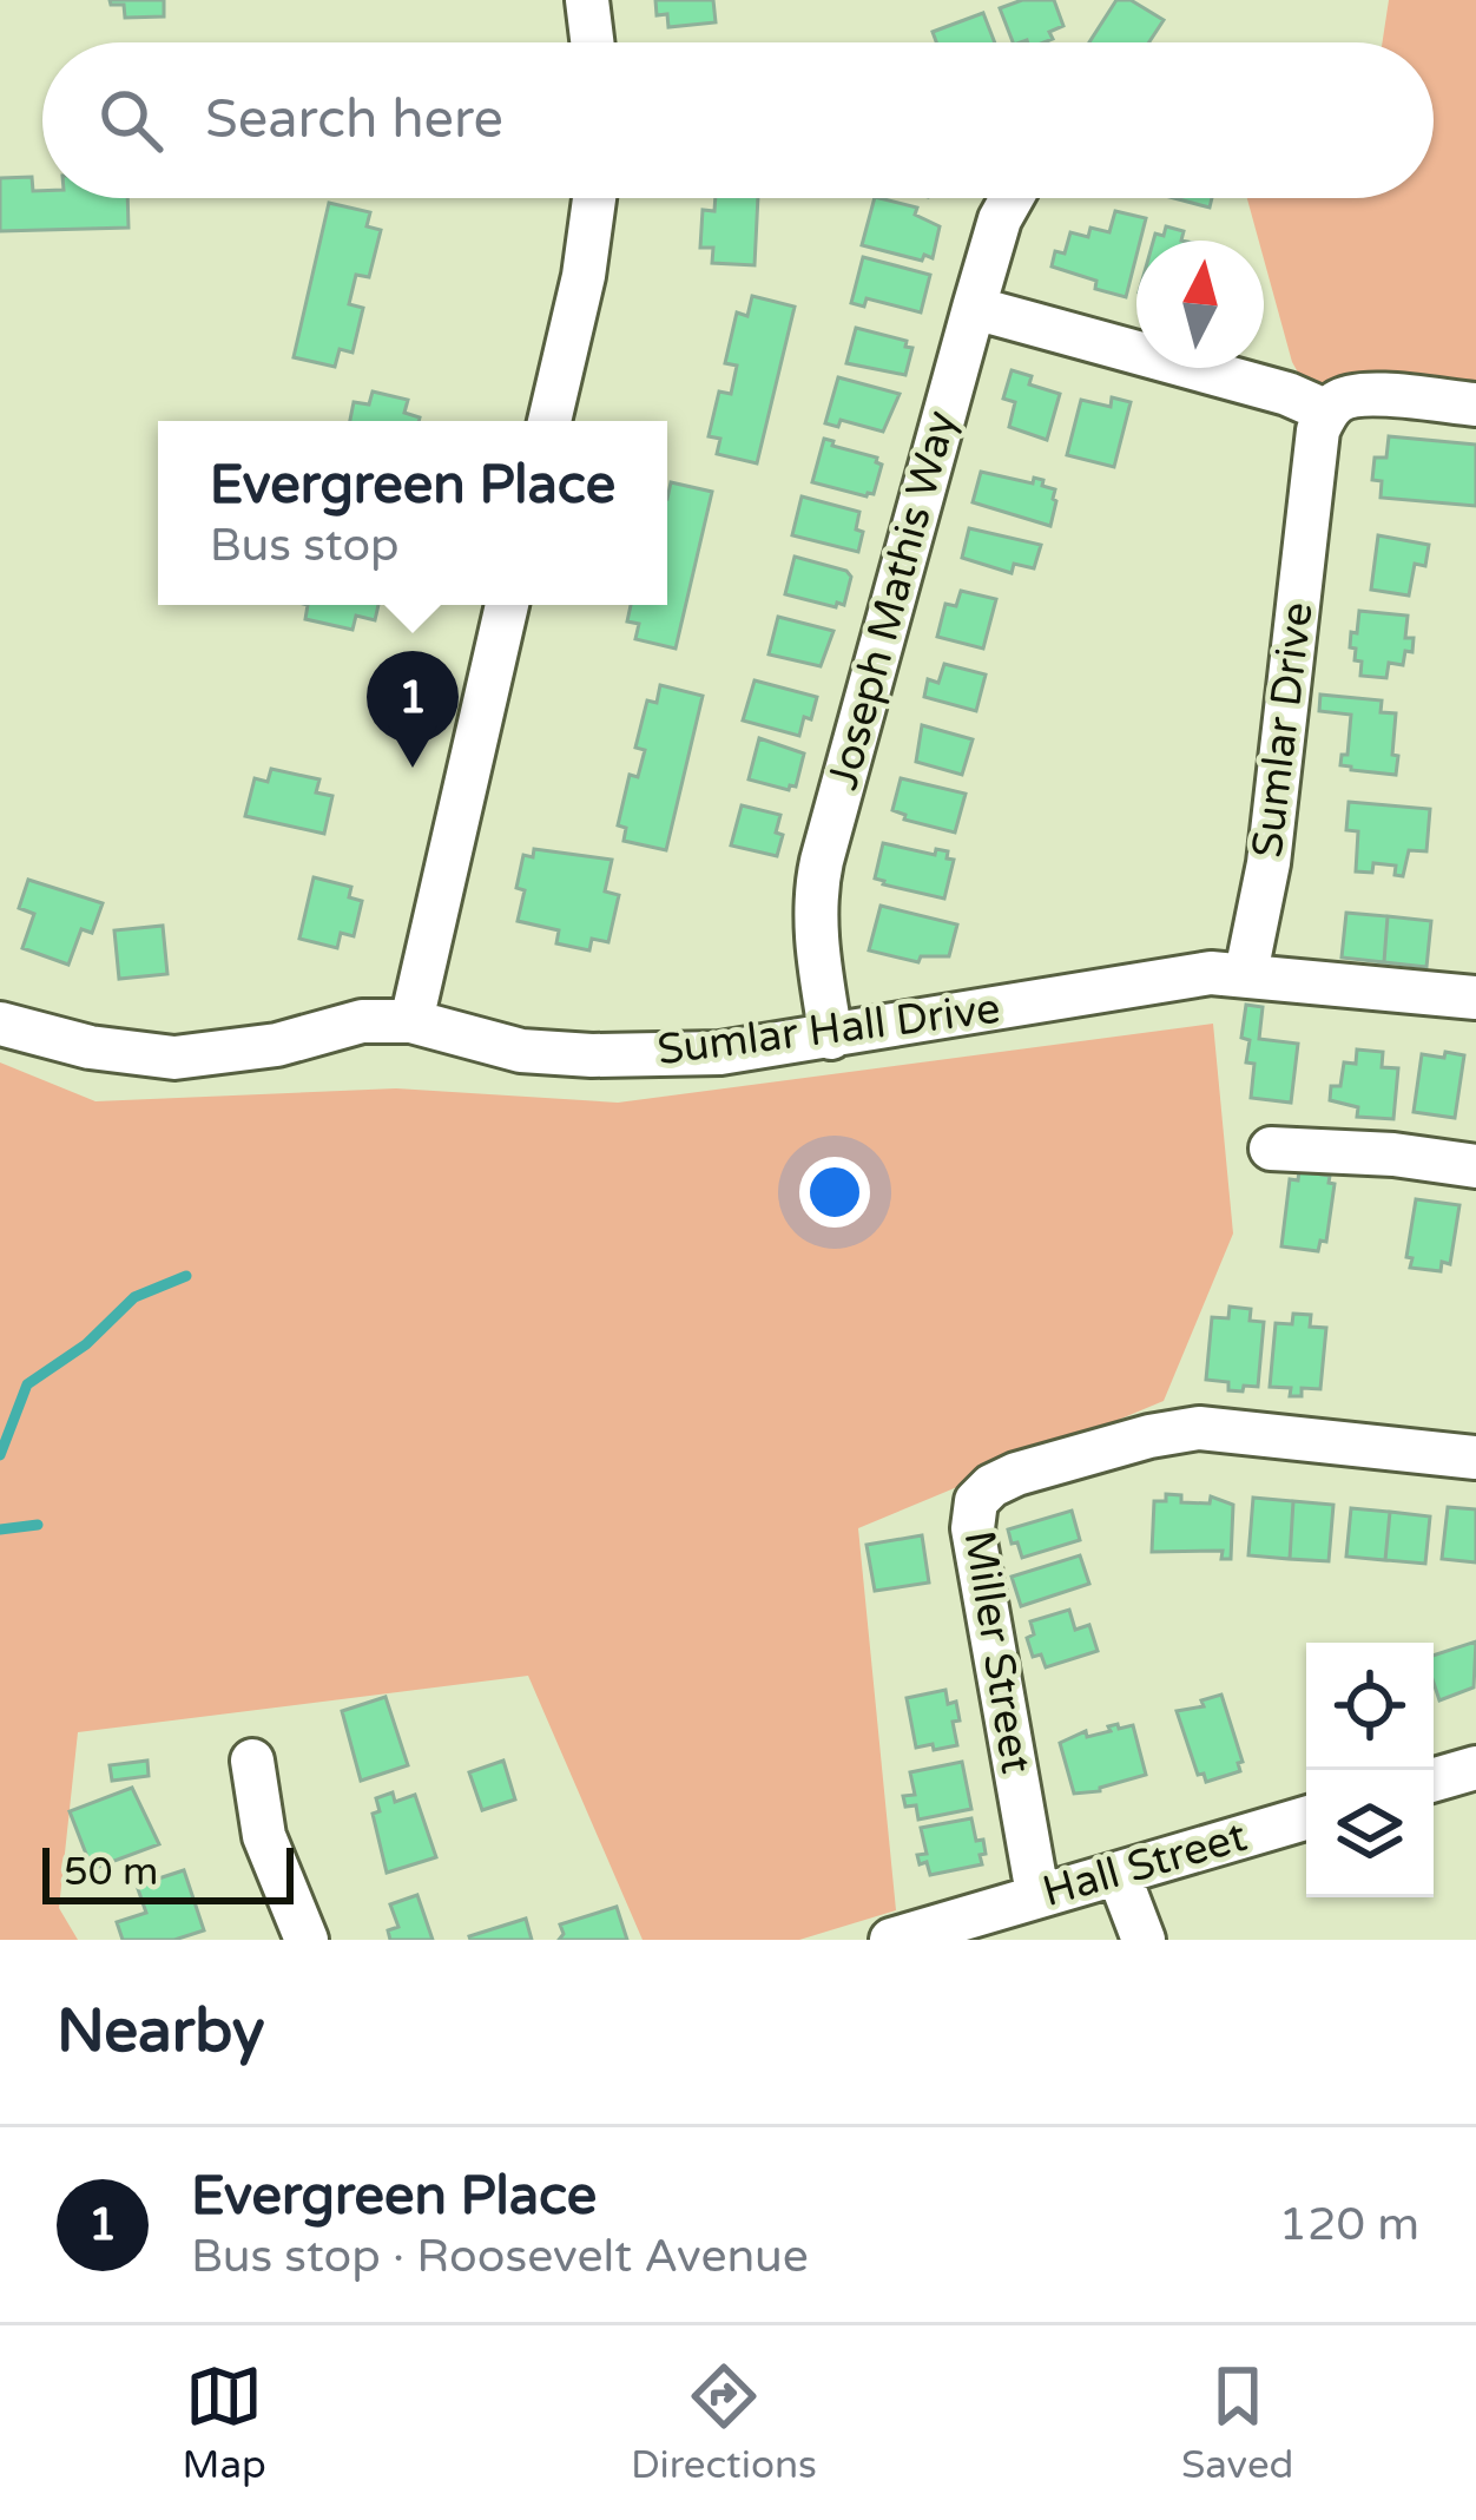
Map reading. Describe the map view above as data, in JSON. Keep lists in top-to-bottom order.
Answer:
{
  "streets": {
    "street": [
      "Joseph Mathis Way",
      "Sumlar Drive",
      "Sumlar Hall Drive",
      "Miller Street",
      "Hall Street"
    ]
  },
  "crossings": [
    ["Joseph Mathis Way", "Sumlar Hall Drive"],
    ["Sumlar Drive", "Sumlar Hall Drive"],
    ["Miller Street", "Hall Street"]
  ],
  "scale_bar": "50 m",
  "north": "top",
  "page": {
    "search": "Search here",
    "popup": ["Evergreen Place", "Bus stop"],
    "pins": "1",
    "scale": "50 m",
    "heading": "Nearby",
    "list": [
      {
        "mark": "1",
        "name": "Evergreen Place",
        "note": "Bus stop · Roosevelt Avenue",
        "value": "120 m"
      }
    ],
    "nav": ["Map", "Directions", "Saved"]
  }
}
